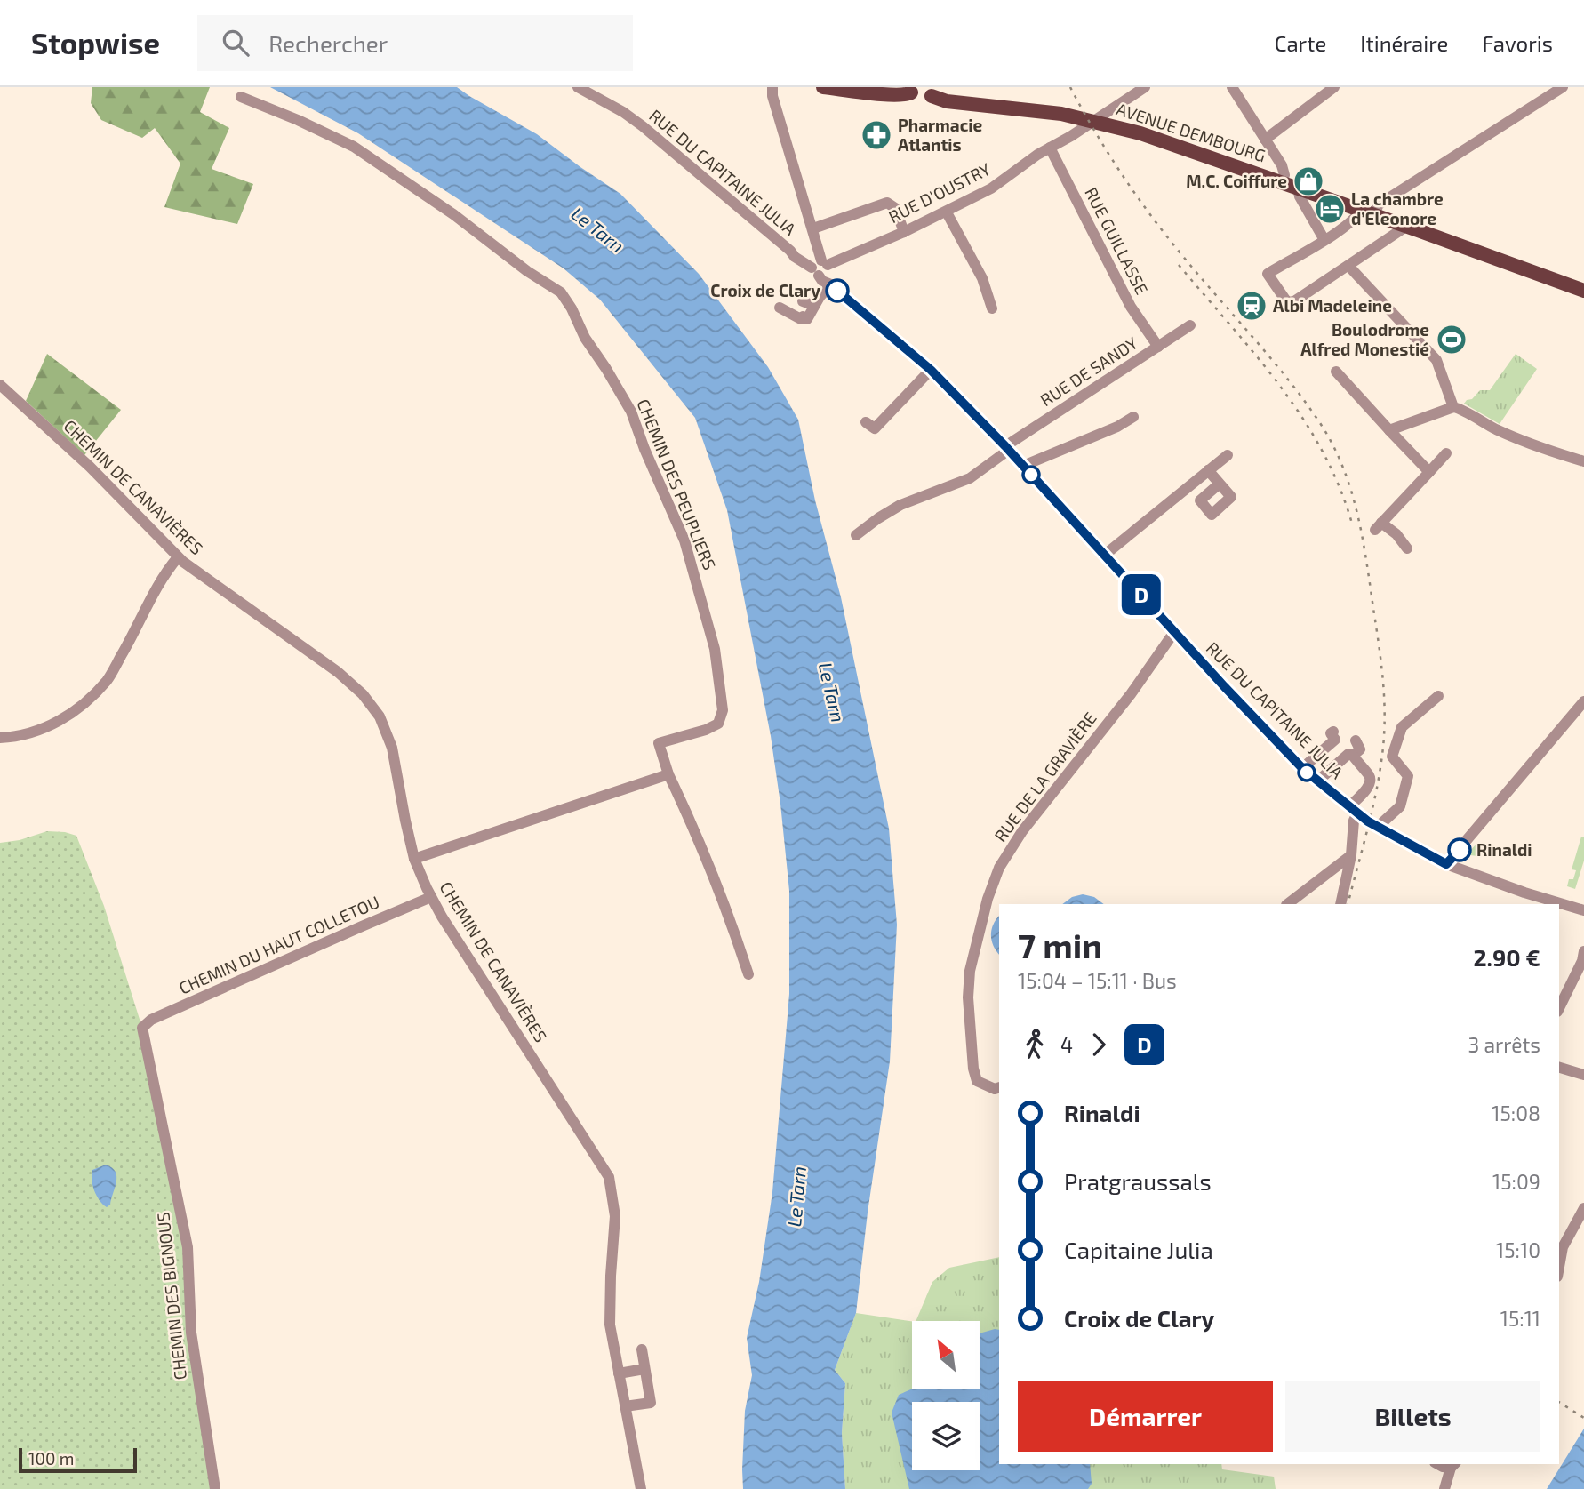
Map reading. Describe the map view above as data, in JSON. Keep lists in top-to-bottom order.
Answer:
{
  "streets": {
    "main road": ["AVENUE DEMBOURG"],
    "street": [
      "RUE DU CAPITAINE JULIA",
      "RUE D'OUSTRY",
      "RUE GUILLASSE",
      "RUE DE SANDY",
      "CHEMIN DES PEUPLIERS",
      "CHEMIN DE CANAVIÈRES",
      "RUE DE LA GRAVIÈRE",
      "CHEMIN DU HAUT COLLETOU",
      "CHEMIN DES BIGNOUS"
    ]
  },
  "crossings": [
    ["AVENUE DEMBOURG", "RUE D'OUSTRY"],
    ["RUE DU CAPITAINE JULIA", "RUE D'OUSTRY"],
    ["RUE DU CAPITAINE JULIA", "RUE DE SANDY"],
    ["RUE DU CAPITAINE JULIA", "RUE DE LA GRAVIÈRE"],
    ["RUE D'OUSTRY", "RUE GUILLASSE"],
    ["RUE GUILLASSE", "RUE DE SANDY"],
    ["CHEMIN DE CANAVIÈRES", "CHEMIN DU HAUT COLLETOU"],
    ["CHEMIN DU HAUT COLLETOU", "CHEMIN DES BIGNOUS"]
  ],
  "water": ["Le Tarn"],
  "places": {
    "pharmacy": ["Pharmacie Atlantis"],
    "shop": ["M.C. Coiffure"],
    "hotel": ["La chambre d’Eleonore"],
    "other": ["Croix de Clary", "Rinaldi"],
    "station": ["Albi Madeleine"],
    "sports": ["Boulodrome Alfred Monestié"]
  },
  "lines": ["bus line D"],
  "scale_bar": "100 m",
  "north": "top left",
  "page": {
    "header": "Stopwise",
    "search": "Rechercher",
    "nav": ["Carte", "Itinéraire", "Favoris"],
    "on_map": "D",
    "heading": ["7 min", "15:04 – 15:11 · Bus", "2.90 €"],
    "legs": ["4", "D", "3 arrêts"],
    "list": [
      {
        "name": "Rinaldi",
        "value": "15:08"
      },
      {
        "name": "Pratgraussals",
        "value": "15:09"
      },
      {
        "name": "Capitaine Julia",
        "value": "15:10"
      },
      {
        "name": "Croix de Clary",
        "value": "15:11"
      }
    ],
    "buttons": ["Démarrer", "Billets"],
    "scale": "100 m"
  }
}
